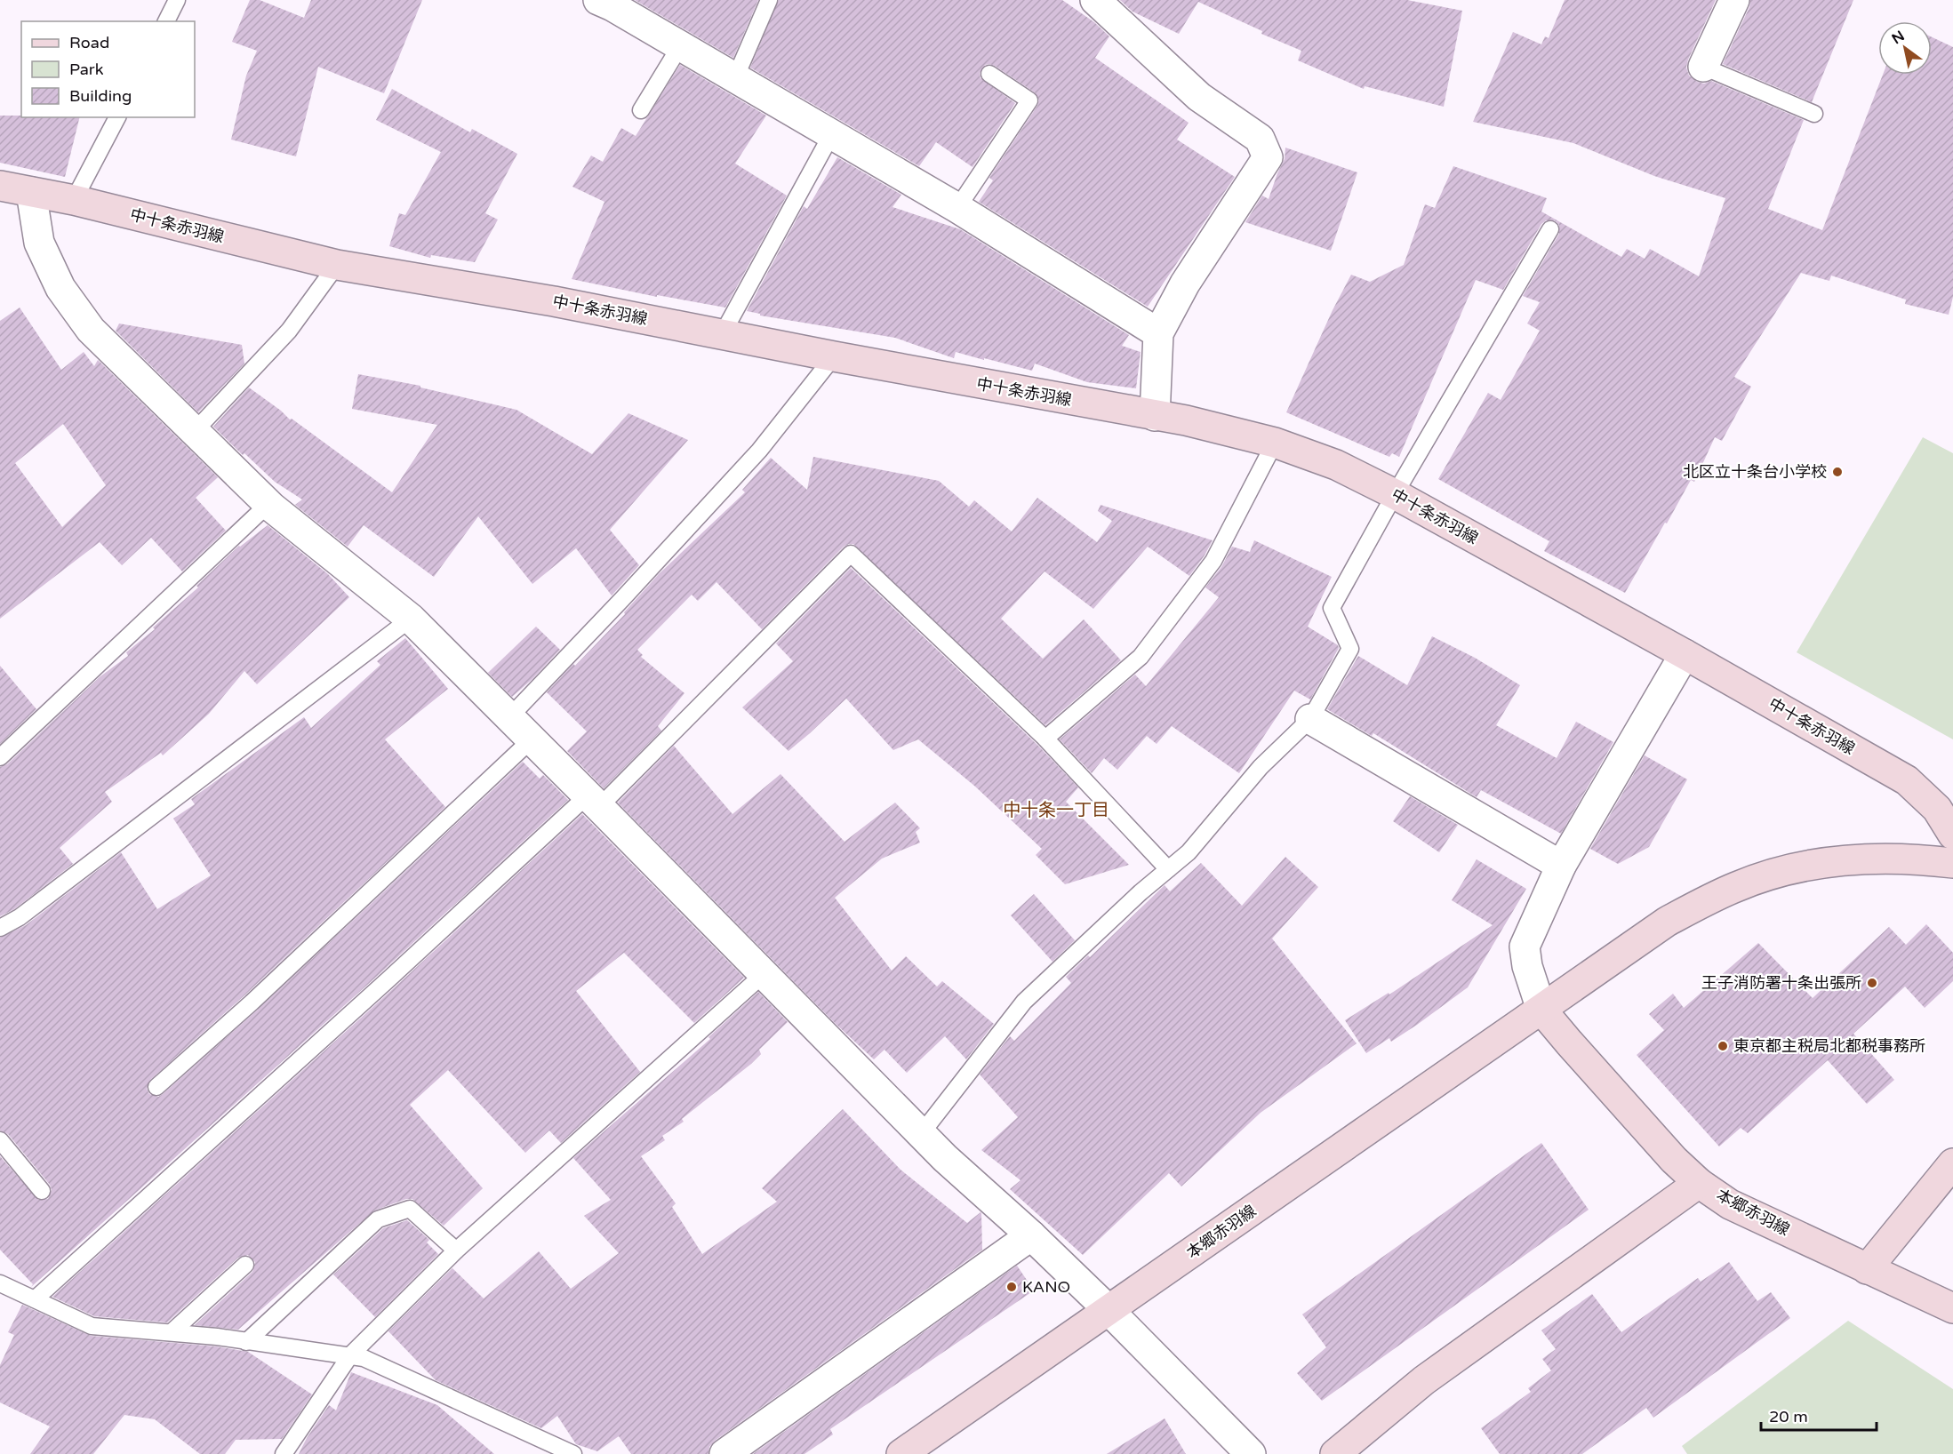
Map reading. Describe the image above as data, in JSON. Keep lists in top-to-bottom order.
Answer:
{
  "streets": {
    "main road": ["中十条赤羽線", "本郷赤羽線"]
  },
  "districts": ["中十条一丁目"],
  "places": [
    "北区立十条台小学校",
    "王子消防署十条出張所",
    "東京都主税局北都税事務所",
    "KANO"
  ],
  "legend": ["Road", "Park", "Building"],
  "scale_bar": "20 m",
  "north": "top left"
}
